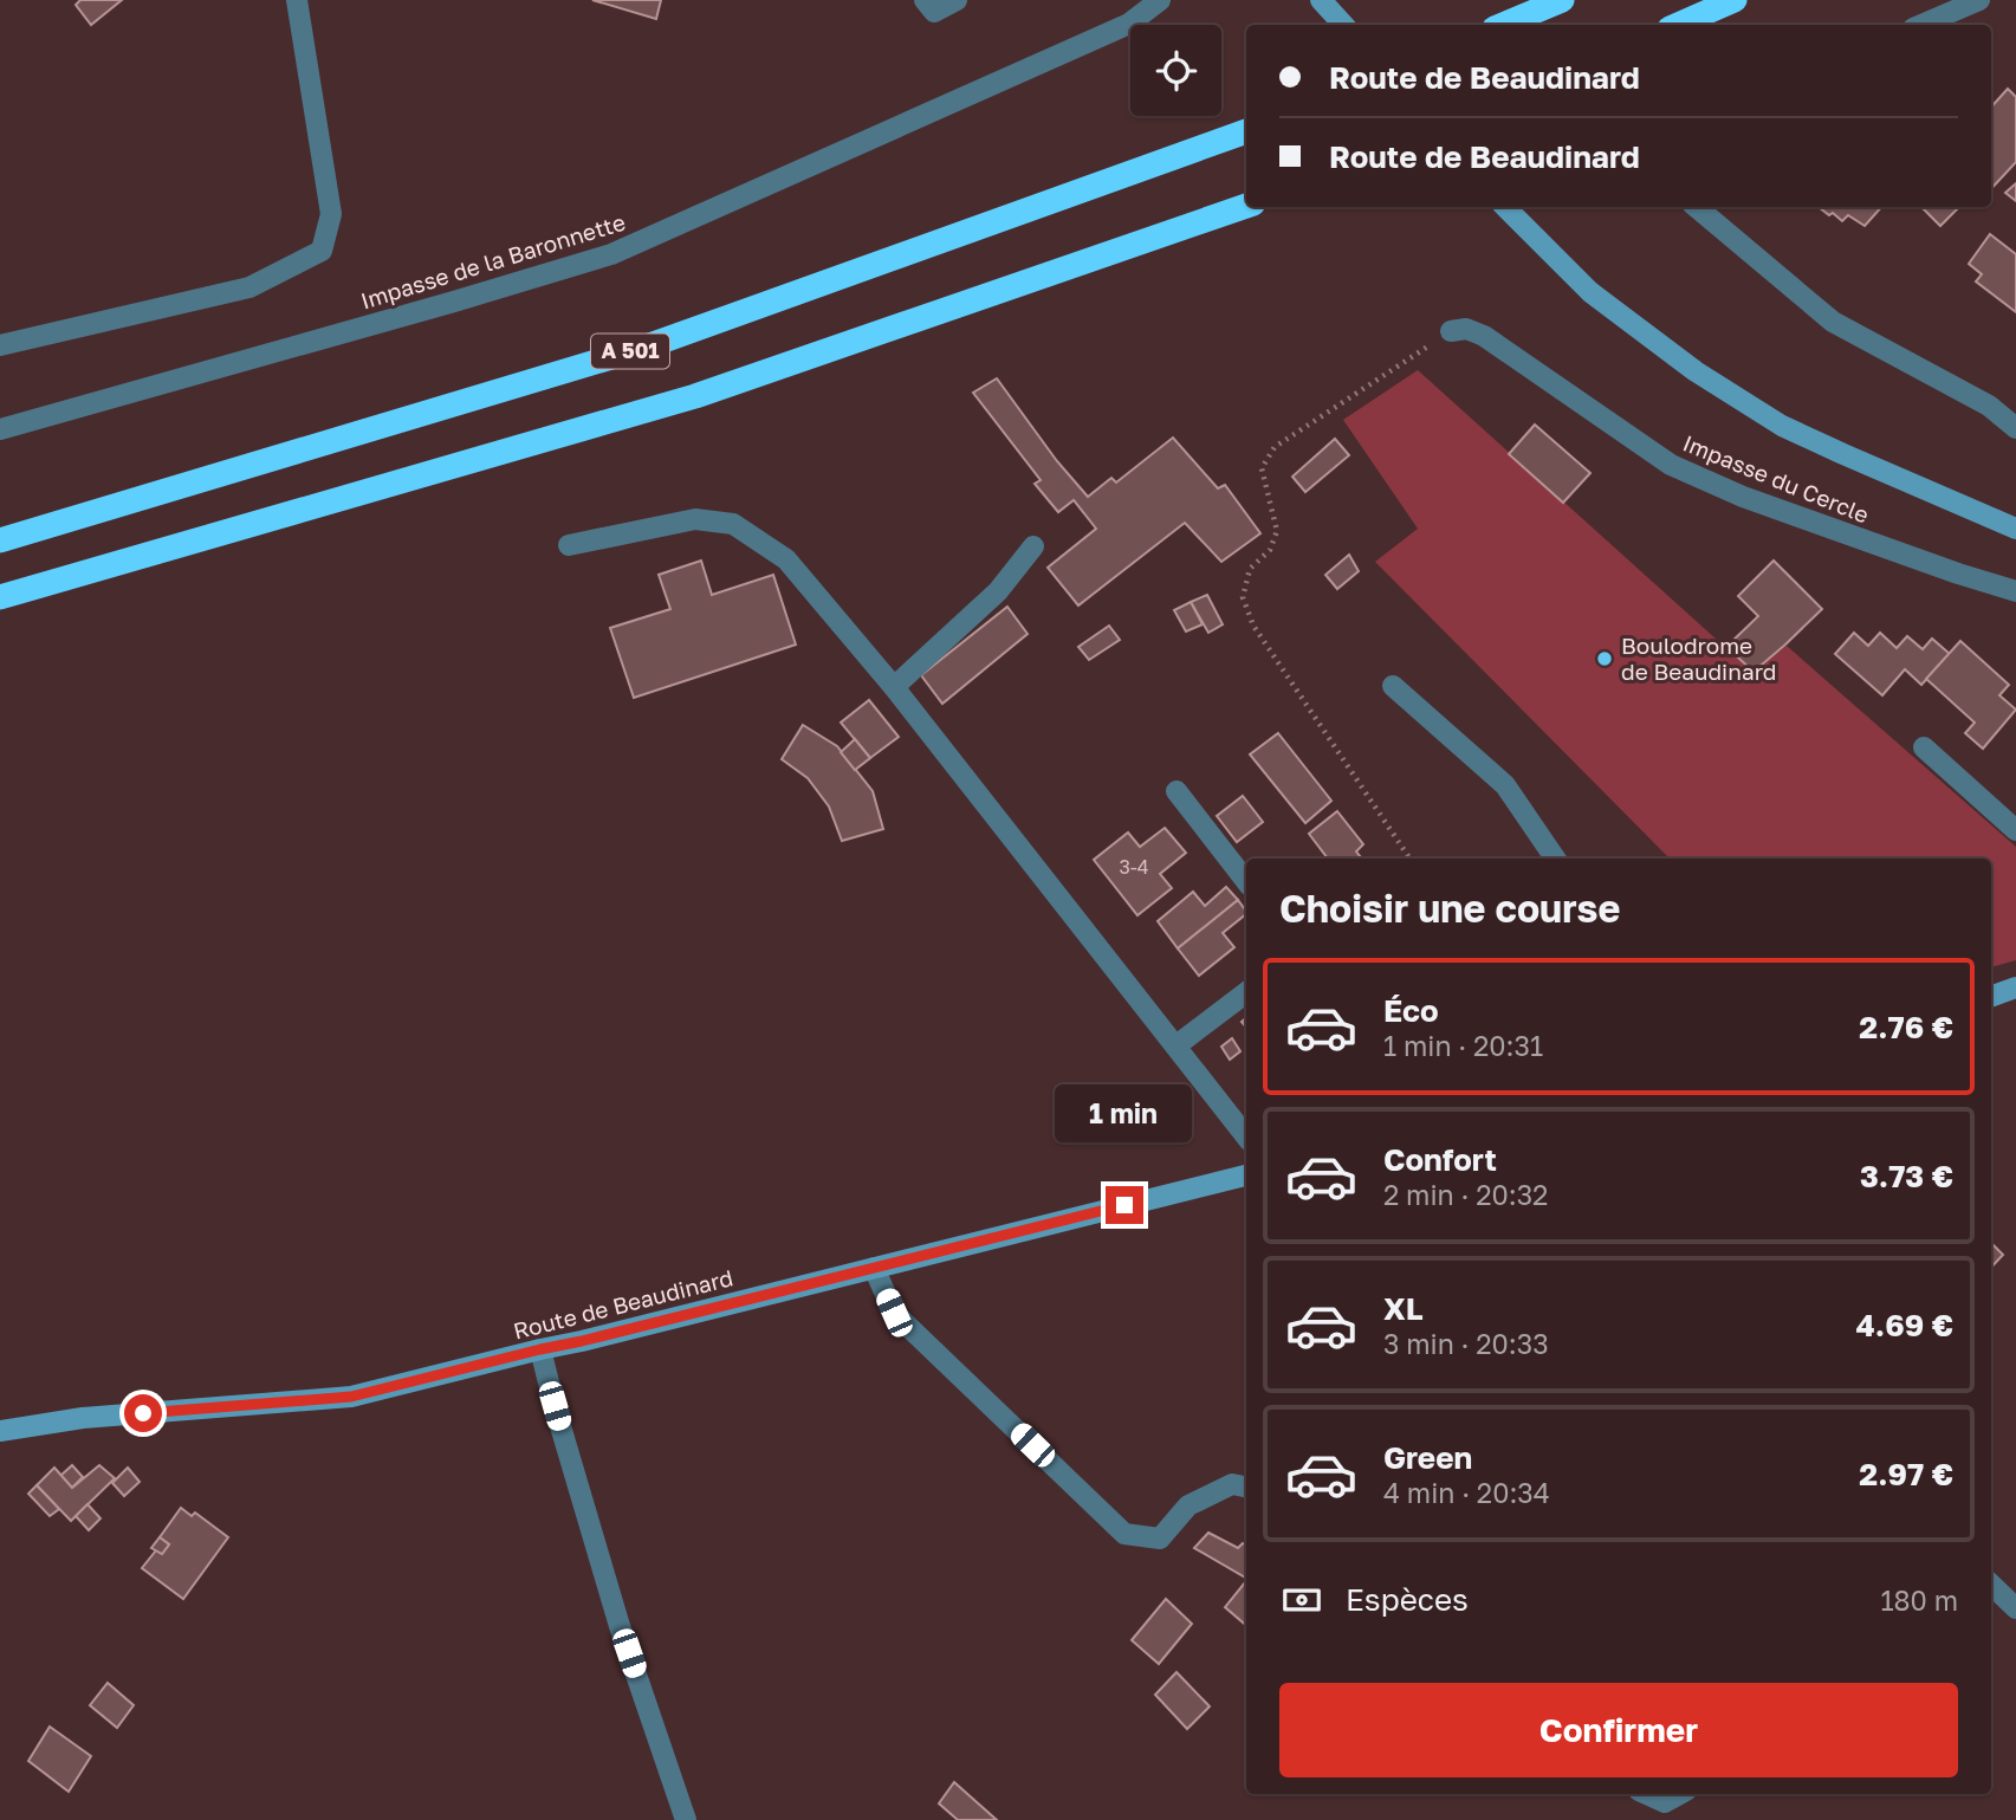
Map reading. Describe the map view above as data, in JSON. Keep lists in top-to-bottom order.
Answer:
{
  "streets": {
    "highway": ["A 501"],
    "street": ["Impasse de la Baronnette", "Impasse du Cercle", "Route de Beaudinard"]
  },
  "places": ["Boulodrome de Beaudinard"],
  "house_numbers": ["3-4"],
  "page": {
    "banner": ["Route de Beaudinard", "Route de Beaudinard"],
    "heading": "Choisir une course",
    "list": [
      {
        "name": "Éco",
        "note": "1 min · 20:31",
        "value": "2.76 €"
      },
      {
        "name": "Confort",
        "note": "2 min · 20:32",
        "value": "3.73 €"
      },
      {
        "name": "XL",
        "note": "3 min · 20:33",
        "value": "4.69 €"
      },
      {
        "name": "Green",
        "note": "4 min · 20:34",
        "value": "2.97 €"
      }
    ],
    "bubble": "1 min",
    "pay": ["Espèces", "180 m"],
    "buttons": "Confirmer"
  }
}
